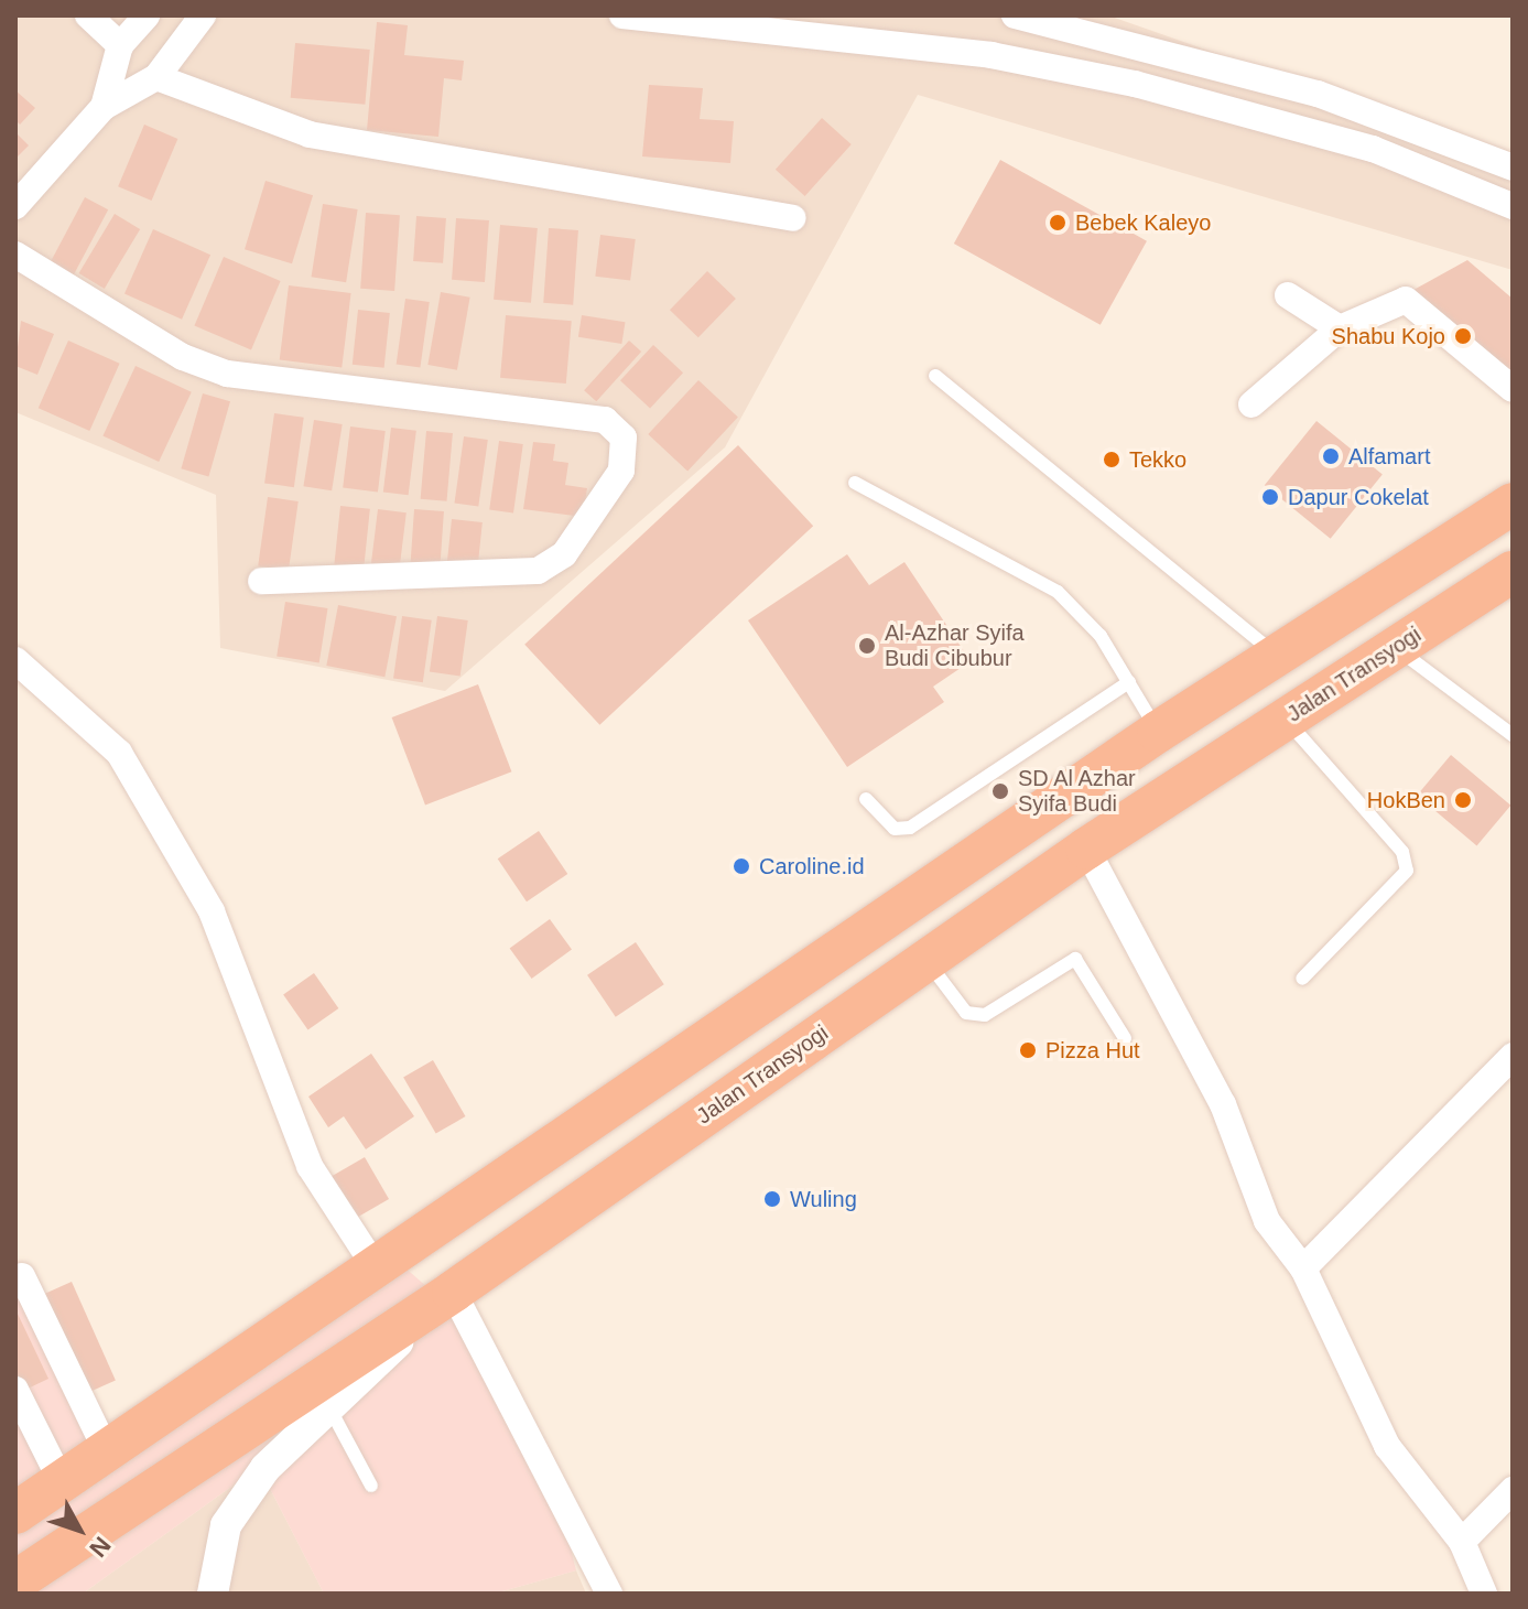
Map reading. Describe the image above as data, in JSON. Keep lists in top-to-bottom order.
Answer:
{
  "streets": {
    "highway": ["Jalan Transyogi"]
  },
  "places": [
    "Bebek Kaleyo",
    "Shabu Kojo",
    "Alfamart",
    "Tekko",
    "Dapur Cokelat",
    "Al-Azhar Syifa Budi Cibubur",
    "SD Al Azhar Syifa Budi",
    "HokBen",
    "Caroline.id",
    "Pizza Hut",
    "Wuling"
  ],
  "north": "bottom right"
}
